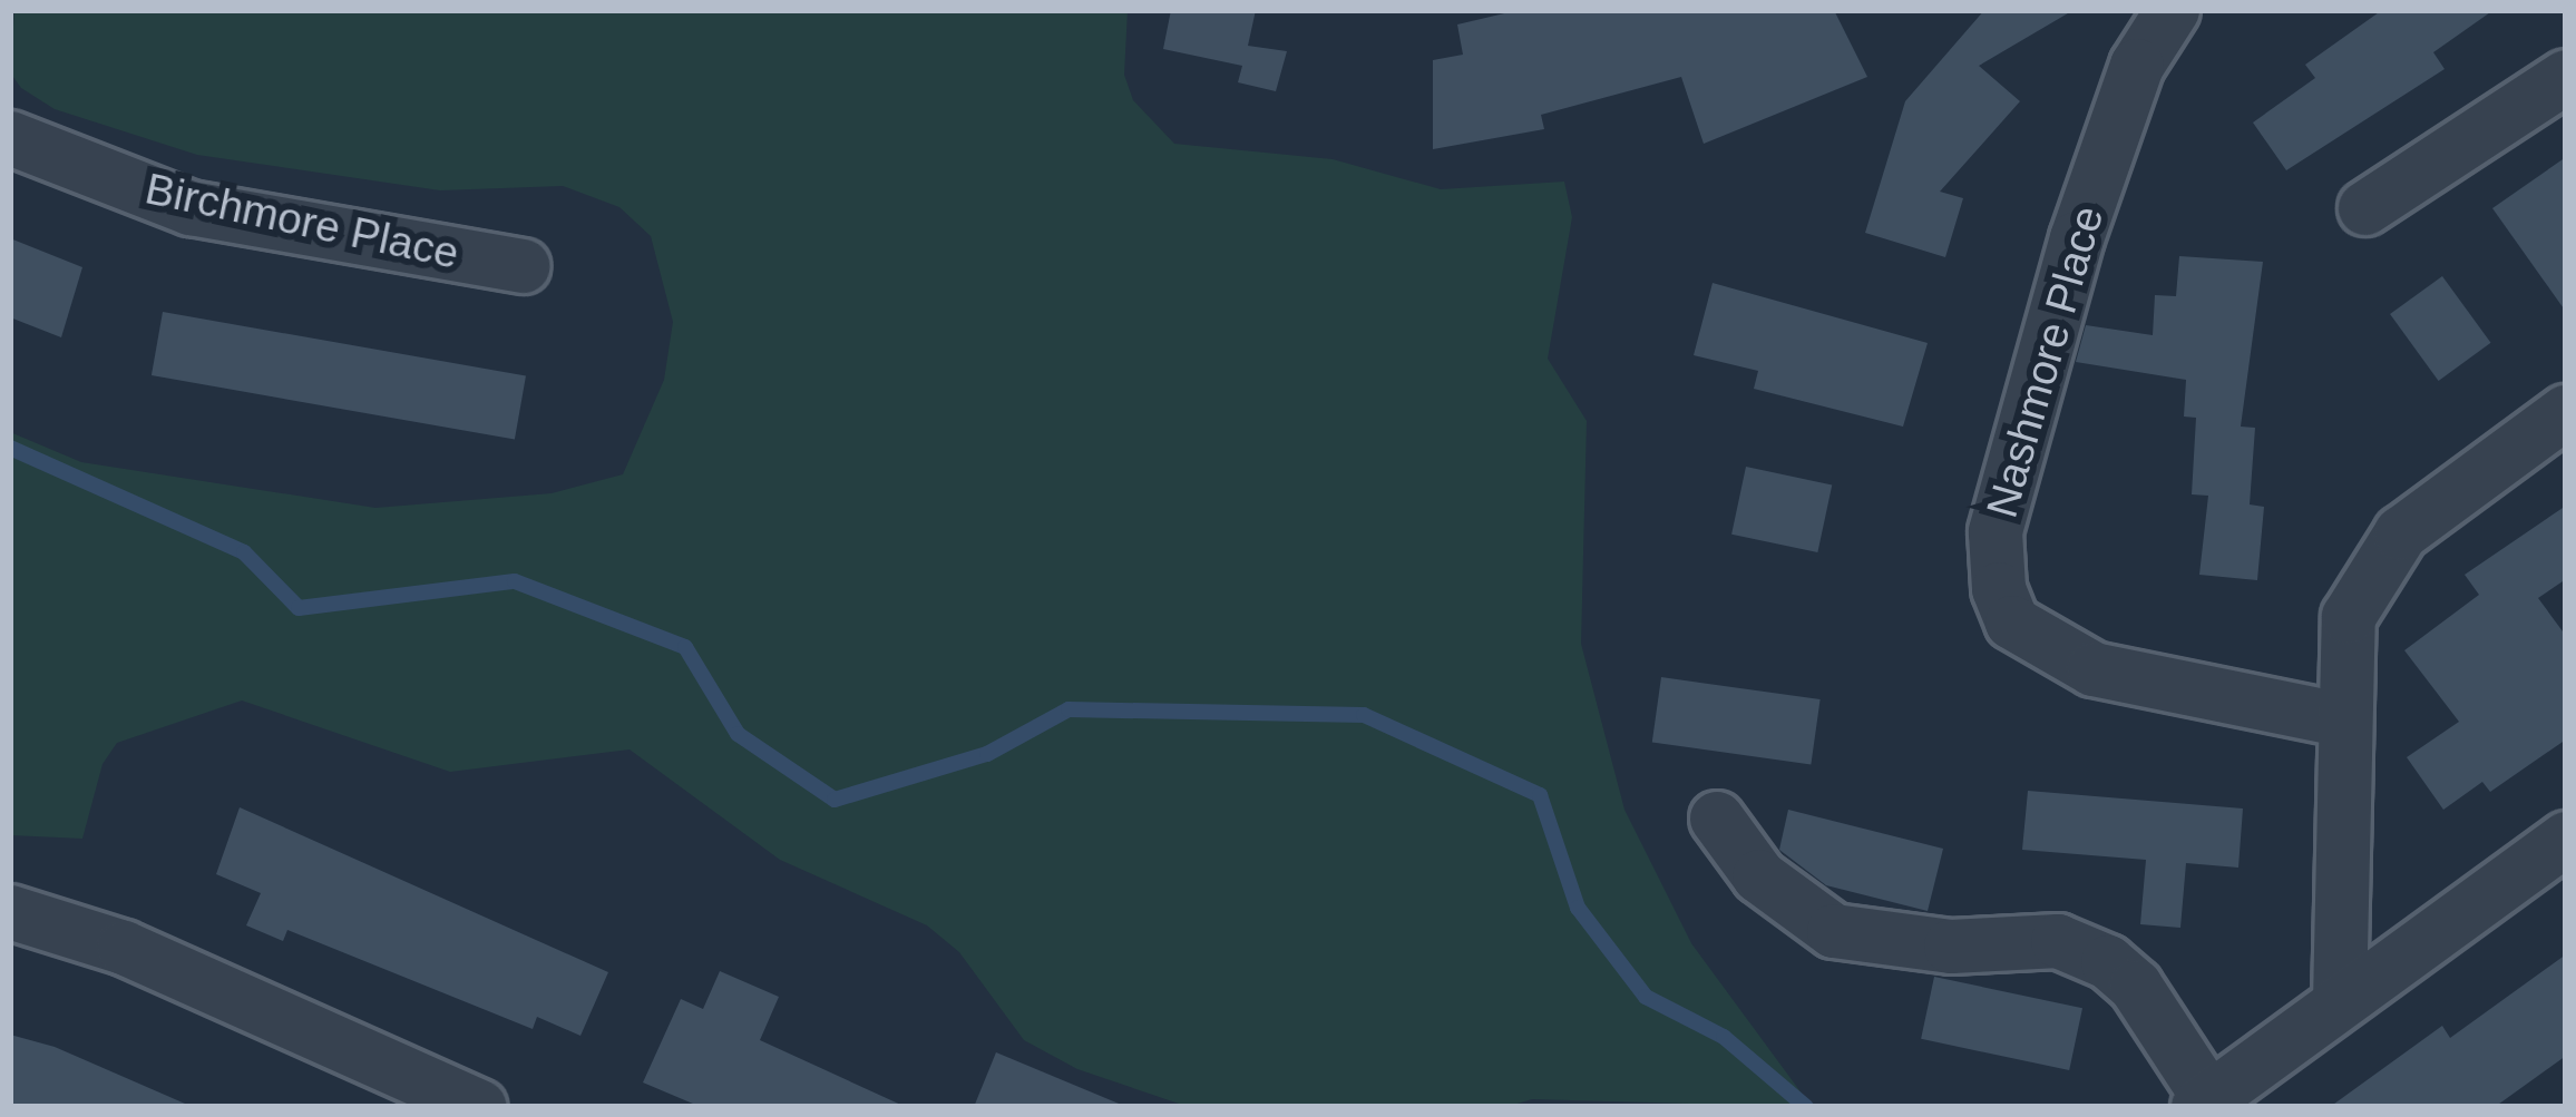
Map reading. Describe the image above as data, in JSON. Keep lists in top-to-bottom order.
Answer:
{
  "streets": {
    "street": ["Birchmore Place", "Nashmore Place"]
  }
}
